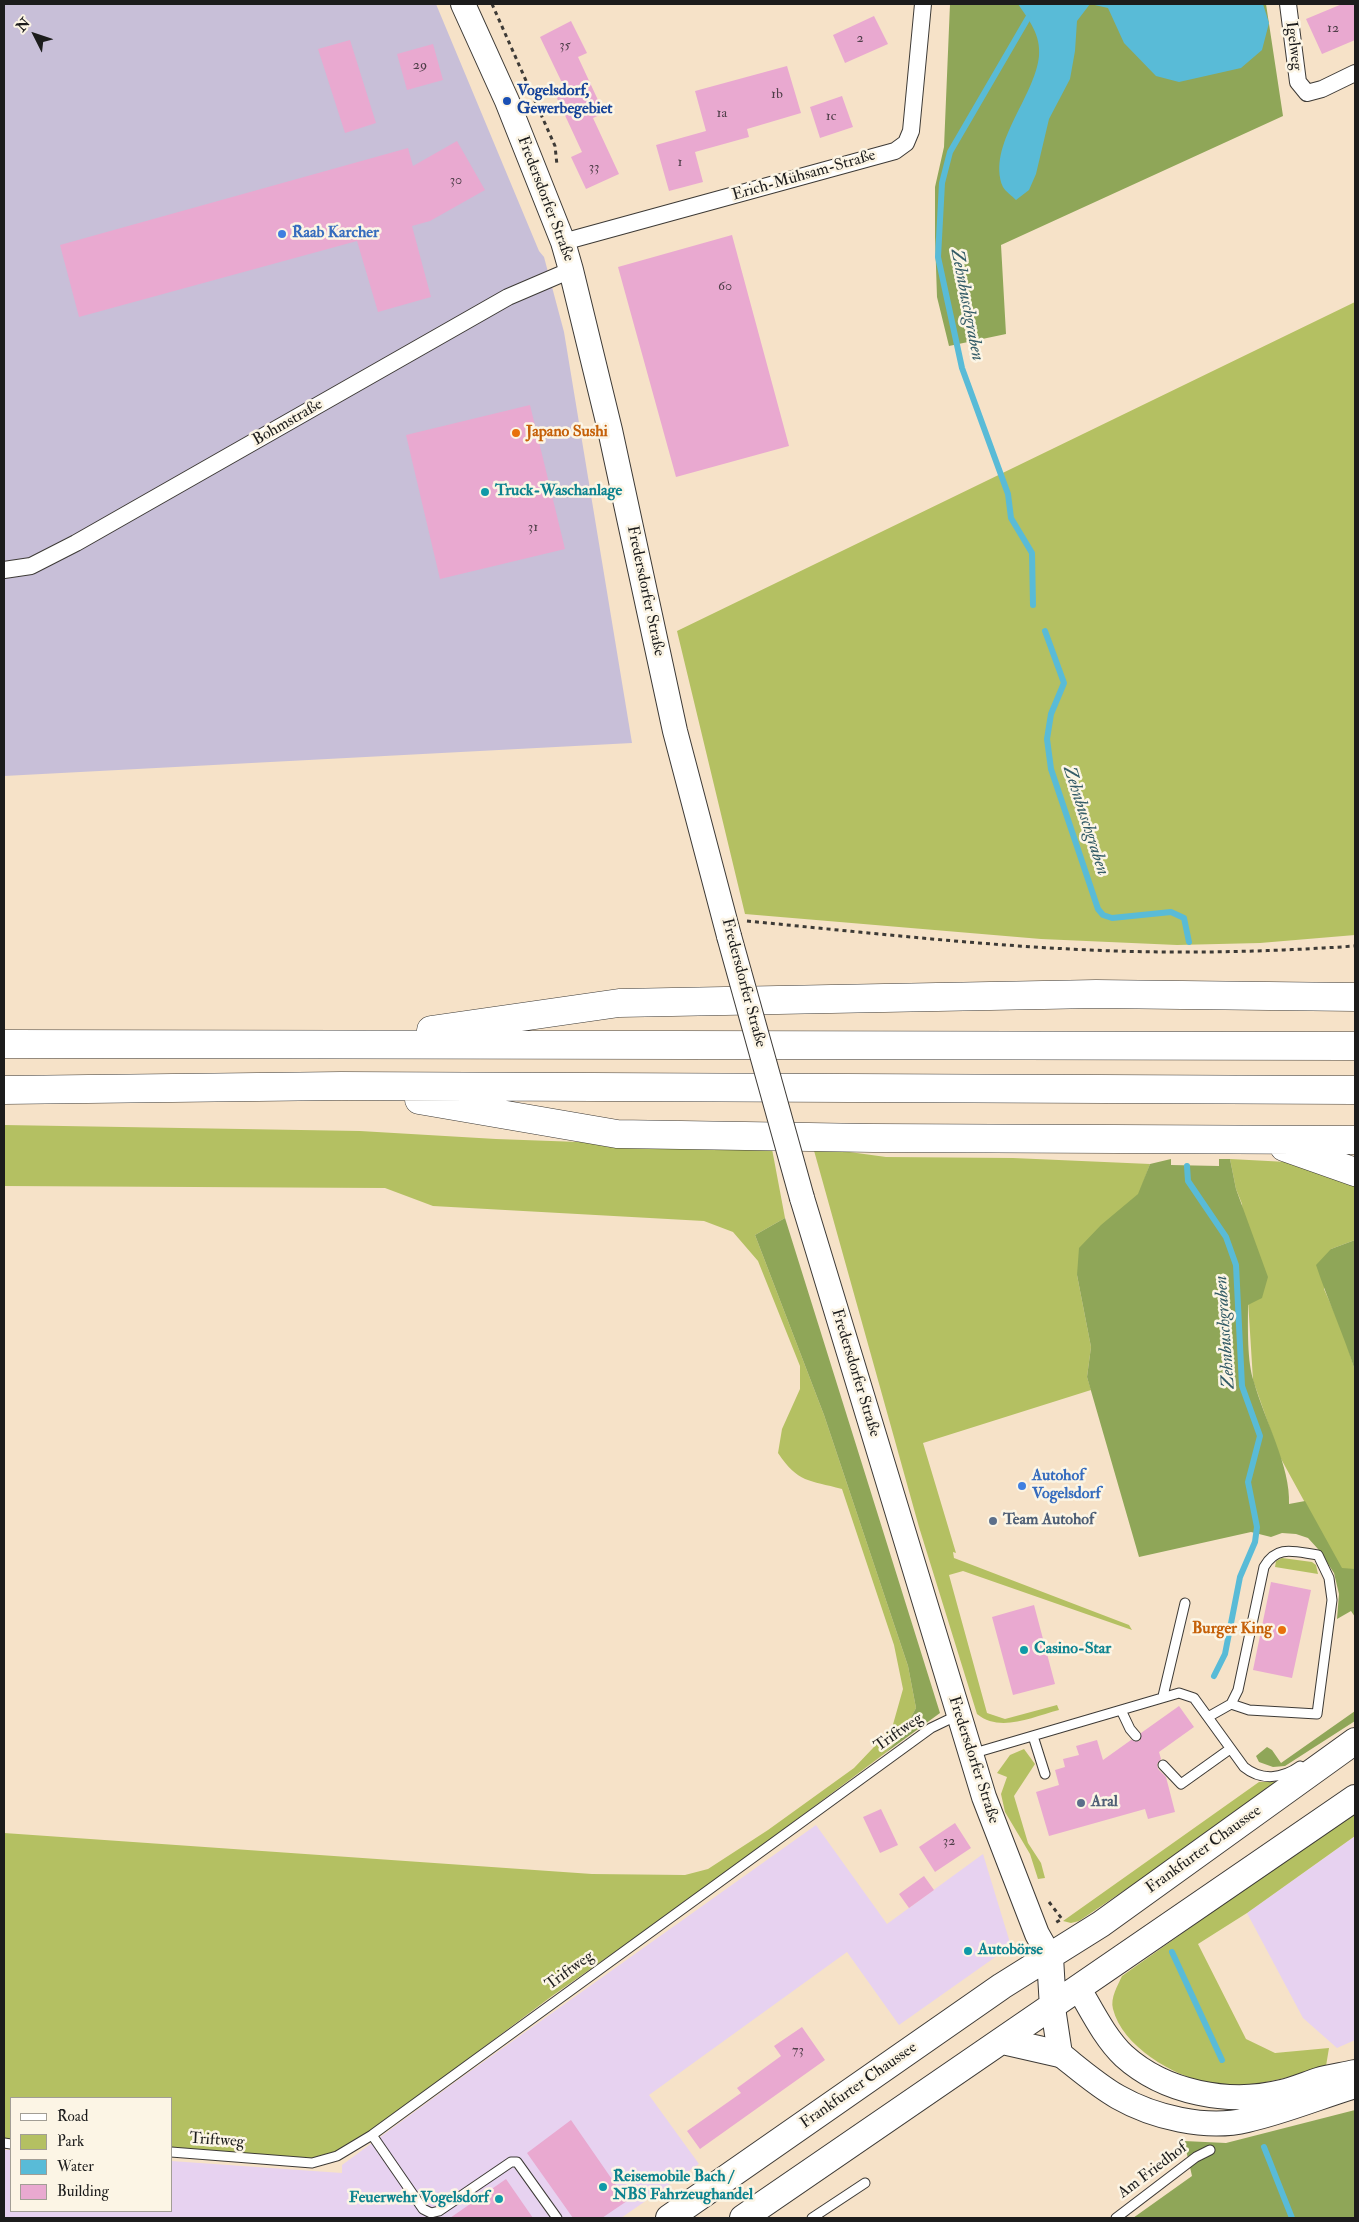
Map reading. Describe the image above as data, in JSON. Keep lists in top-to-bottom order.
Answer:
{
  "streets": {
    "main road": ["Frankfurter Chaussee"],
    "street": [
      "Igelweg",
      "Erich-Mühsam-Straße",
      "Fredersdorfer Straße",
      "Bohmstraße"
    ],
    "lane": ["Triftweg", "Am Friedhof"]
  },
  "crossings": [
    ["Erich-Mühsam-Straße", "Fredersdorfer Straße"],
    ["Fredersdorfer Straße", "Bohmstraße"],
    ["Fredersdorfer Straße", "Triftweg"],
    ["Fredersdorfer Straße", "Frankfurter Chaussee"]
  ],
  "water": ["Zehnbuschgraben"],
  "places": [
    "Vogelsdorf, Gewerbegebiet",
    "Raab Karcher",
    "Japano Sushi",
    "Truck-Waschanlage",
    "Autohof Vogelsdorf",
    "Team Autohof",
    "Burger King",
    "Casino-Star",
    "Aral",
    "Autobörse",
    "Reisemobile Bach / NBS Fahrzeughandel",
    "Feuerwehr Vogelsdorf"
  ],
  "house_numbers": [
    "12",
    "2",
    "35",
    "29",
    "1b",
    "1a",
    "1c",
    "1",
    "33",
    "30",
    "60",
    "31",
    "32",
    "73"
  ],
  "legend": [
    "Road",
    "Park",
    "Water",
    "Building"
  ],
  "north": "top left"
}
